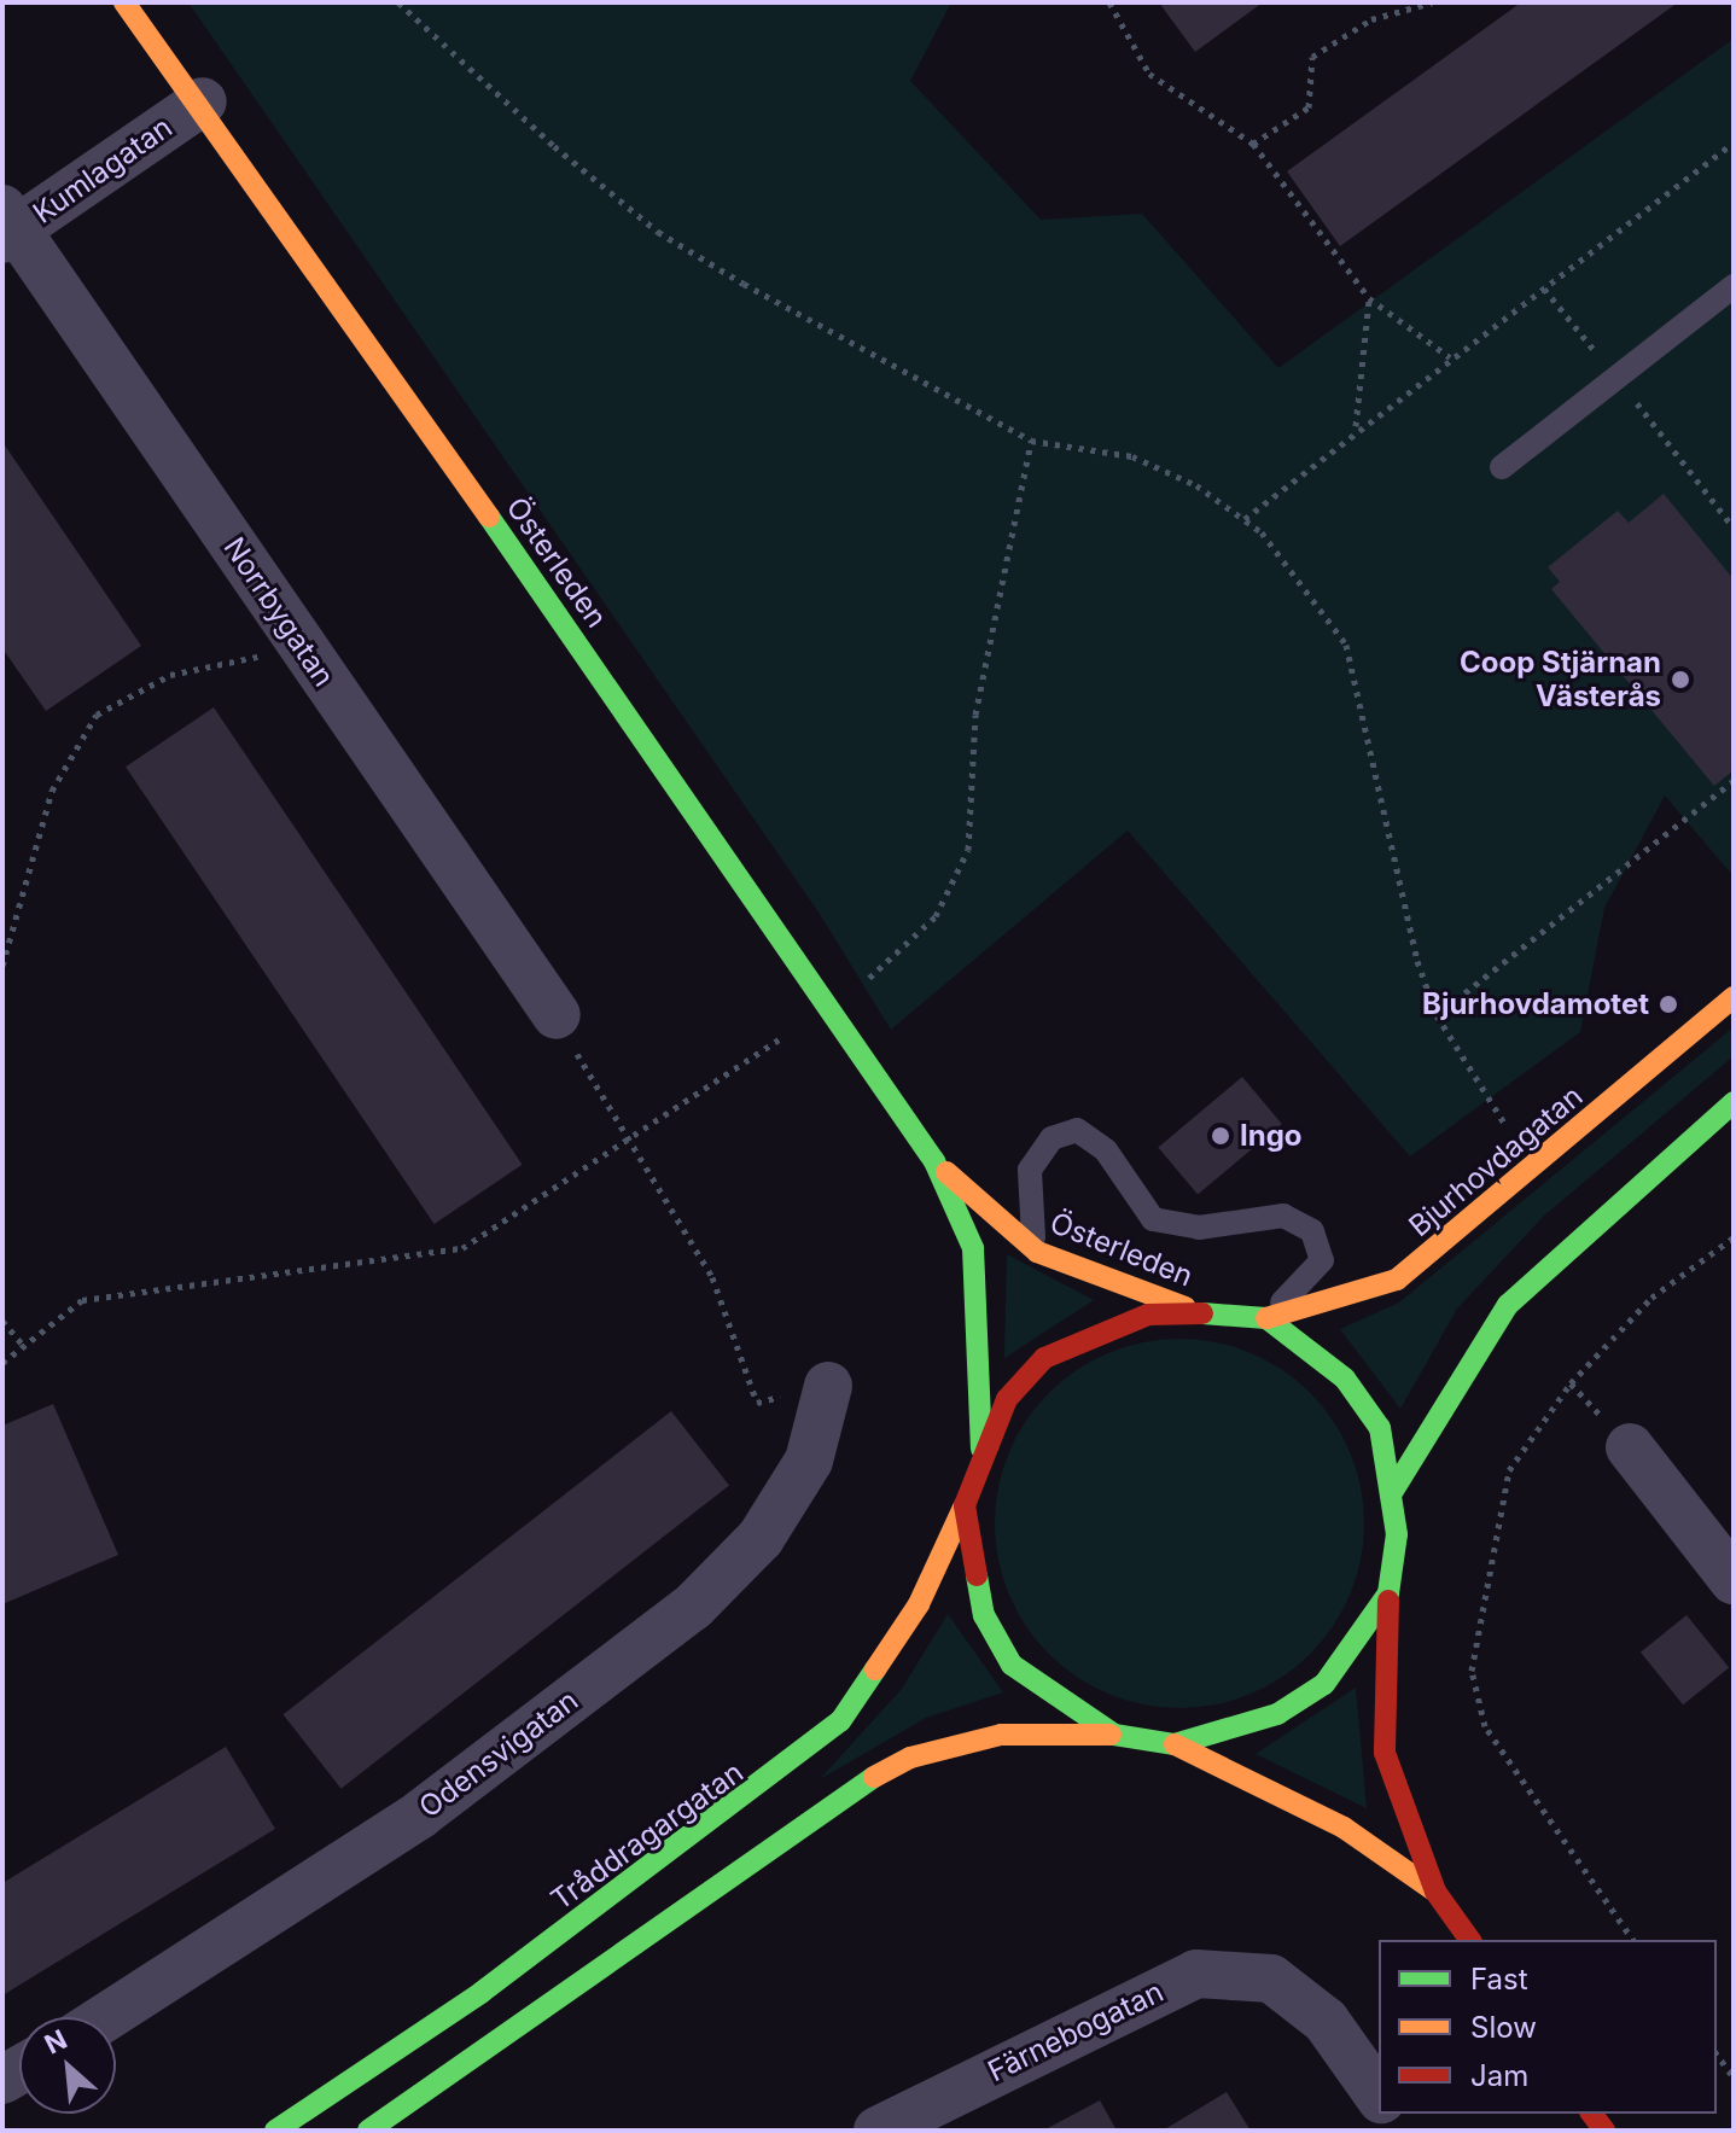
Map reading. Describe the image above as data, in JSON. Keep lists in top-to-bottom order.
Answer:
{
  "streets": {
    "main road": ["Österleden", "Bjurhovdagatan", "Tråddragargatan"],
    "street": [
      "Kumlagatan",
      "Norrbygatan",
      "Odensvigatan",
      "Färnebogatan"
    ]
  },
  "crossings": [
    ["Kumlagatan", "Österleden"],
    ["Kumlagatan", "Norrbygatan"]
  ],
  "places": ["Coop Stjärnan Västerås", "Bjurhovdamotet", "Ingo"],
  "legend": ["Fast", "Slow", "Jam"],
  "north": "top left"
}
